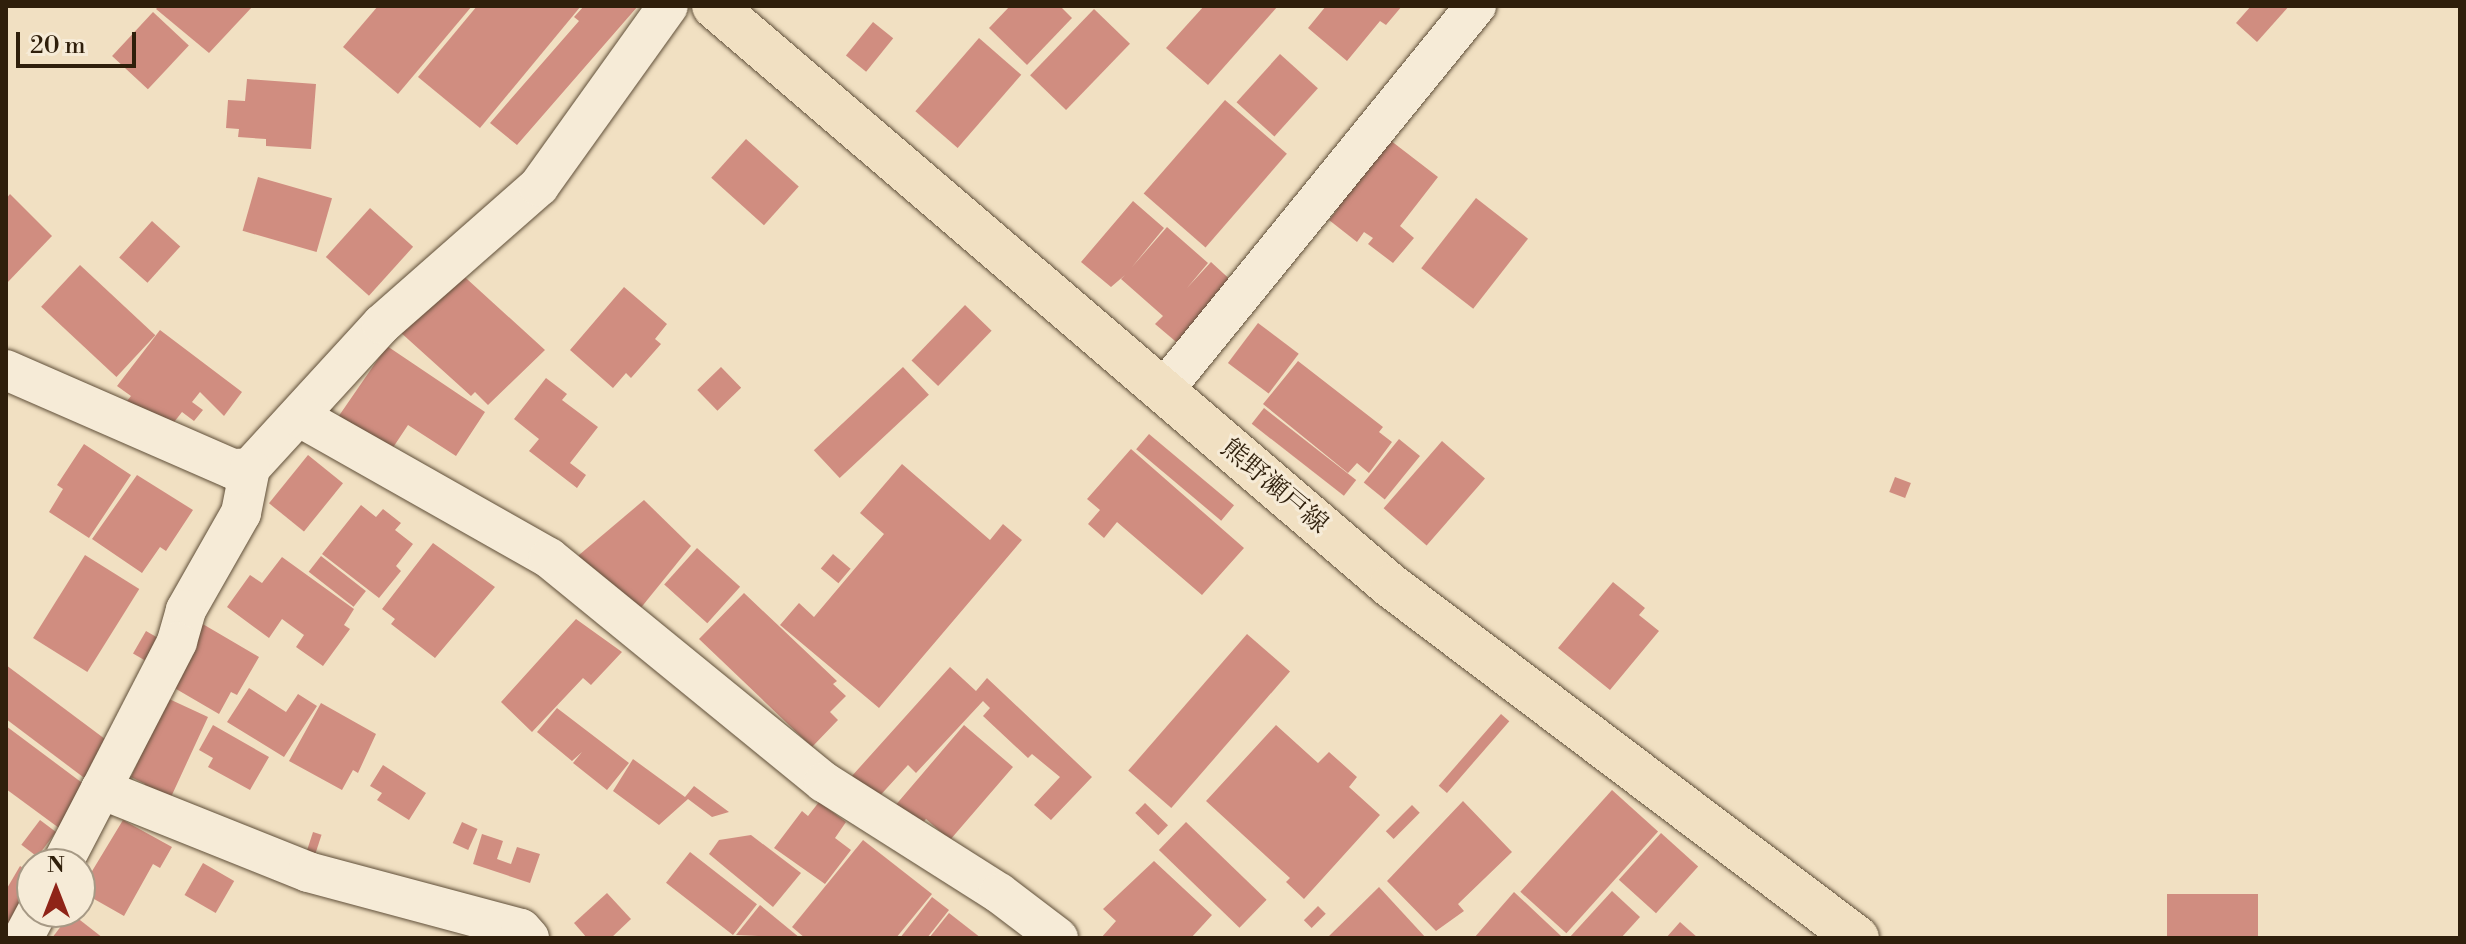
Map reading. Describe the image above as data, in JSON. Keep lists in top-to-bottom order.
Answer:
{
  "streets": {
    "main road": ["熊野瀬戸線"]
  },
  "scale_bar": "20 m",
  "north": "top"
}
